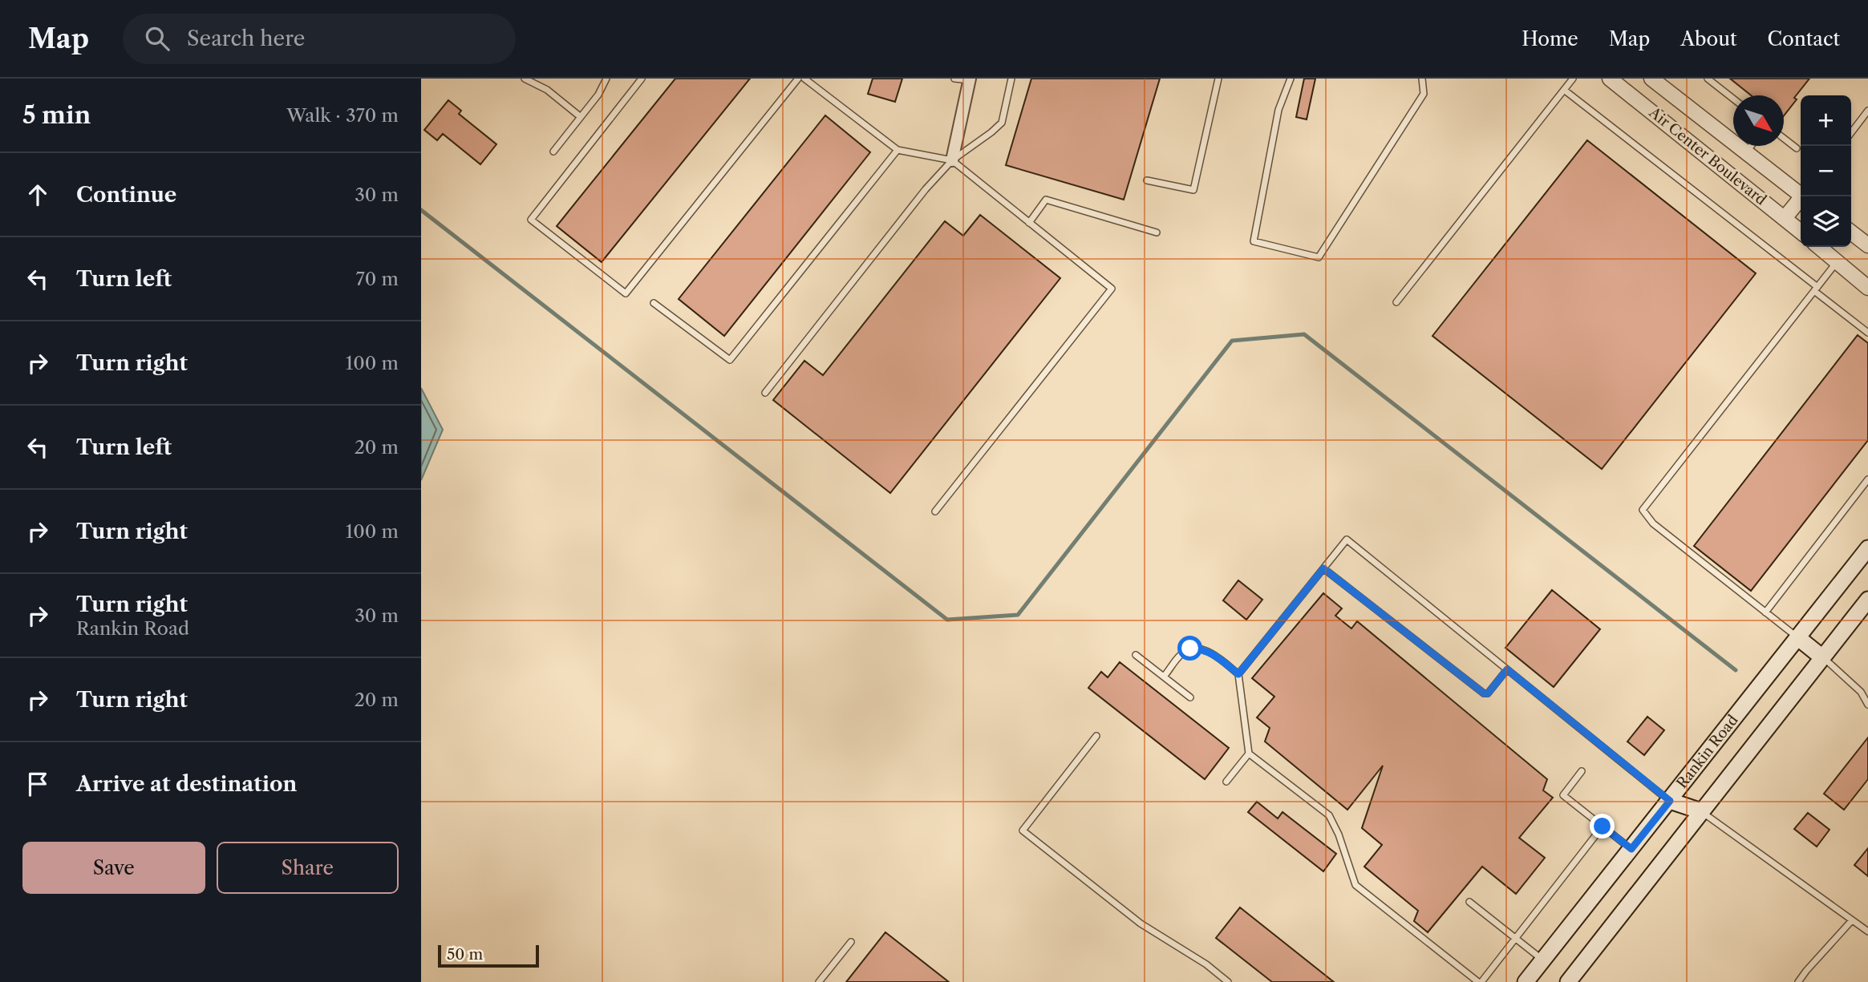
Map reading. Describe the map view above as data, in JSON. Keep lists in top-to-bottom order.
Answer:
{
  "streets": {
    "main road": ["Rankin Road"],
    "street": ["Air Center Boulevard"]
  },
  "scale_bar": "50 m",
  "north": "bottom right",
  "page": {
    "header": "Map",
    "search": "Search here",
    "nav": [
      "Home",
      "Map",
      "About",
      "Contact"
    ],
    "heading": ["5 min", "Walk · 370 m"],
    "map_buttons": ["+", "−"],
    "list": [
      ["Continue", "30 m"],
      ["Turn left", "70 m"],
      ["Turn right", "100 m"],
      ["Turn left", "20 m"],
      ["Turn right", "100 m"],
      ["Turn right", "Rankin Road", "30 m"],
      ["Turn right", "20 m"],
      "Arrive at destination"
    ],
    "buttons": ["Save", "Share"],
    "scale": "50 m"
  }
}
